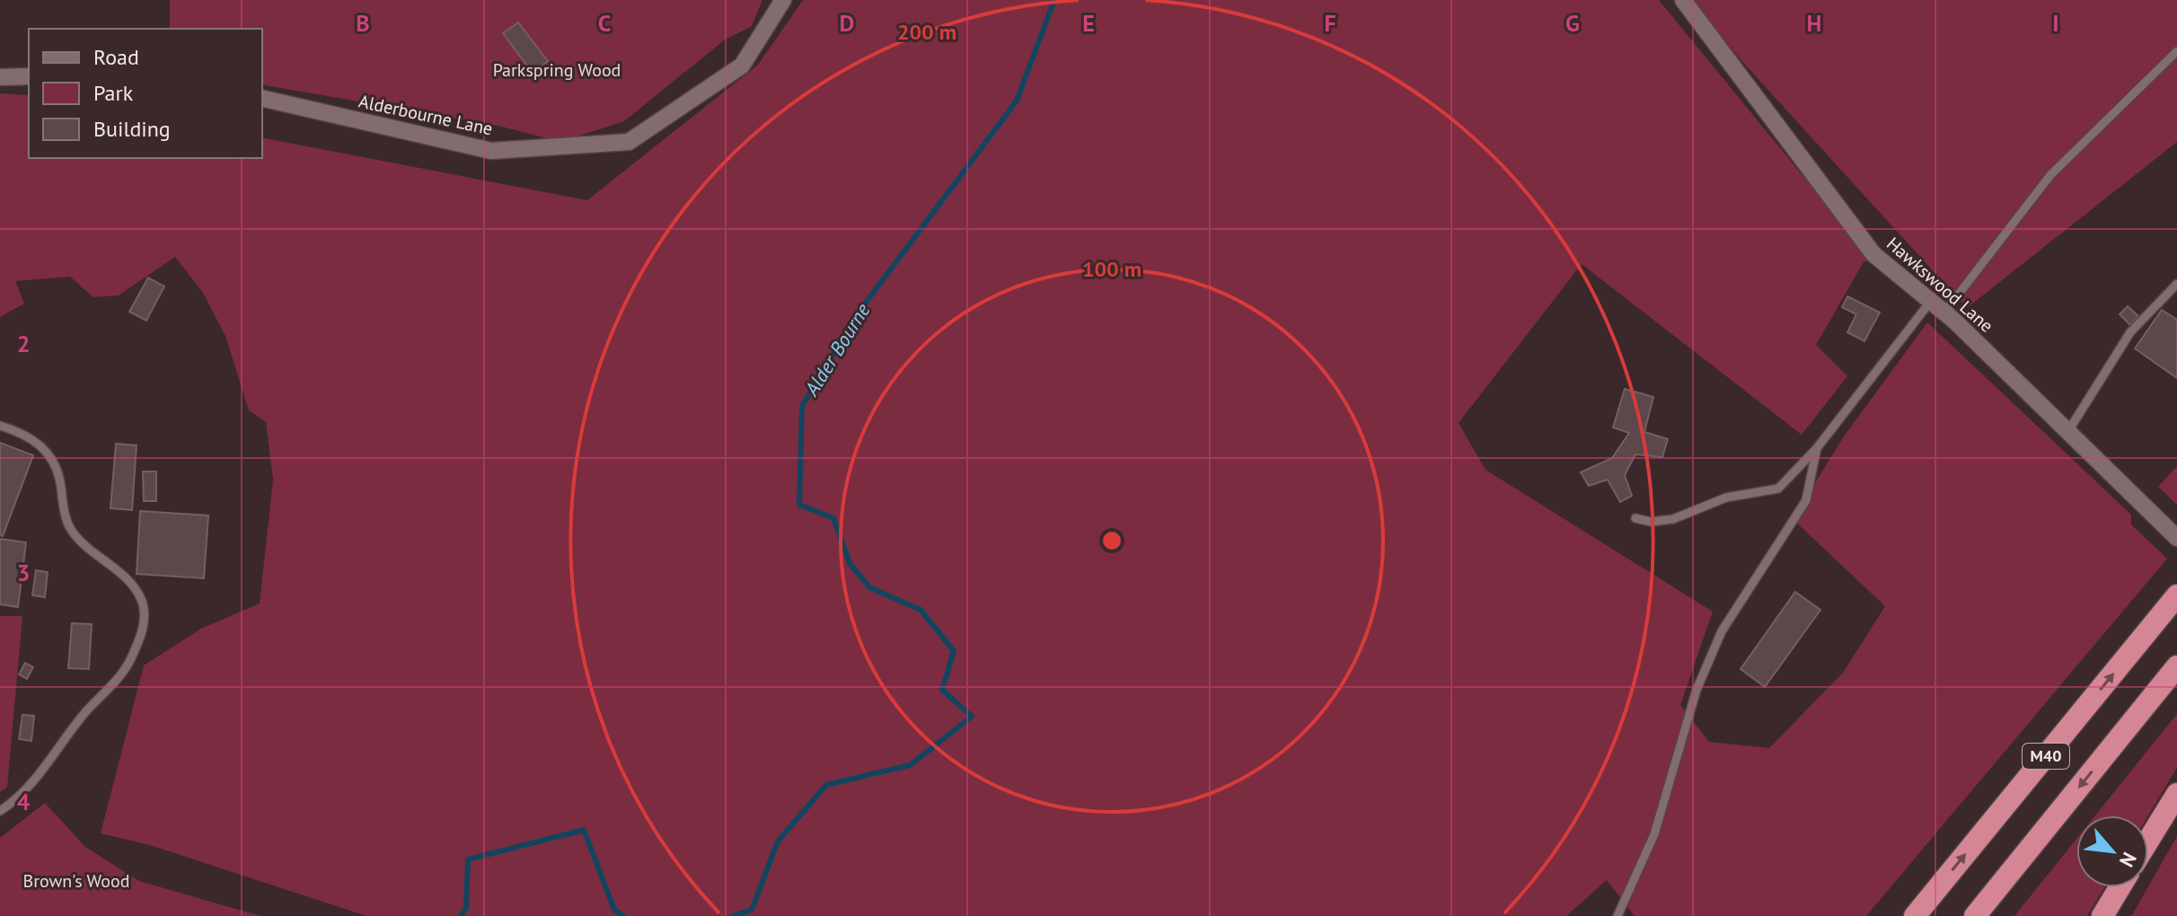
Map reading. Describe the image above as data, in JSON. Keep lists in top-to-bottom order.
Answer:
{
  "streets": {
    "highway": ["M40"],
    "street": ["Alderbourne Lane", "Hawkswood Lane"]
  },
  "water": ["Alder Bourne"],
  "parks": ["Parkspring Wood", "Brown's Wood"],
  "legend": ["Road", "Park", "Building"],
  "north": "bottom right",
  "grid": {
    "columns": [
      "B",
      "C",
      "D",
      "E",
      "F",
      "G",
      "H",
      "I"
    ],
    "rows": ["2", "3", "4"]
  },
  "rings": ["200 m", "100 m"]
}
